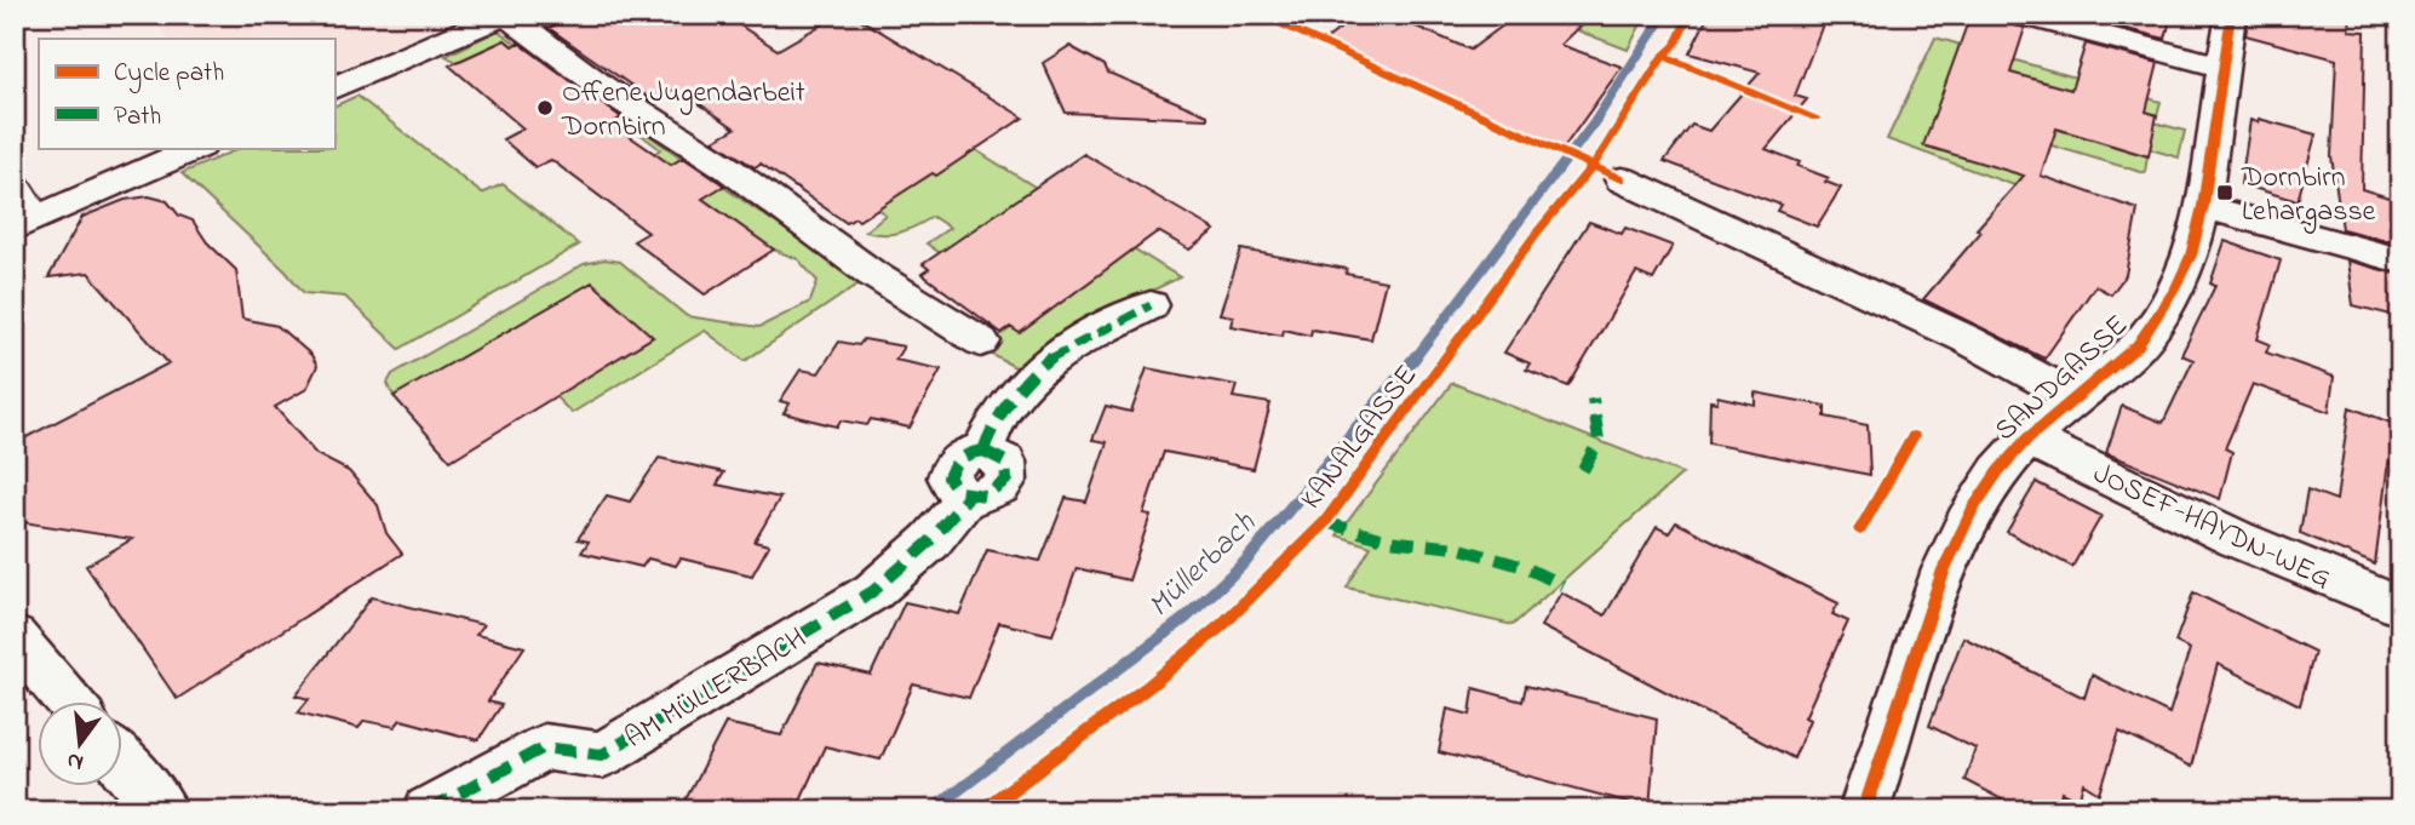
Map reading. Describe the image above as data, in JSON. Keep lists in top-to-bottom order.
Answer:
{
  "streets": {
    "street": ["SANDGASSE", "JOSEF-HAYDN-WEG", "AM MÜLLERBACH"],
    "cycle path": ["KANALGASSE"]
  },
  "crossings": [
    ["SANDGASSE", "JOSEF-HAYDN-WEG"]
  ],
  "water": ["Müllerbach"],
  "places": {
    "other": ["Offene Jugendarbeit Dornbirn"],
    "transit": ["Dornbirn Lehargasse"]
  },
  "legend": ["Cycle path", "Path"],
  "north": "bottom"
}
